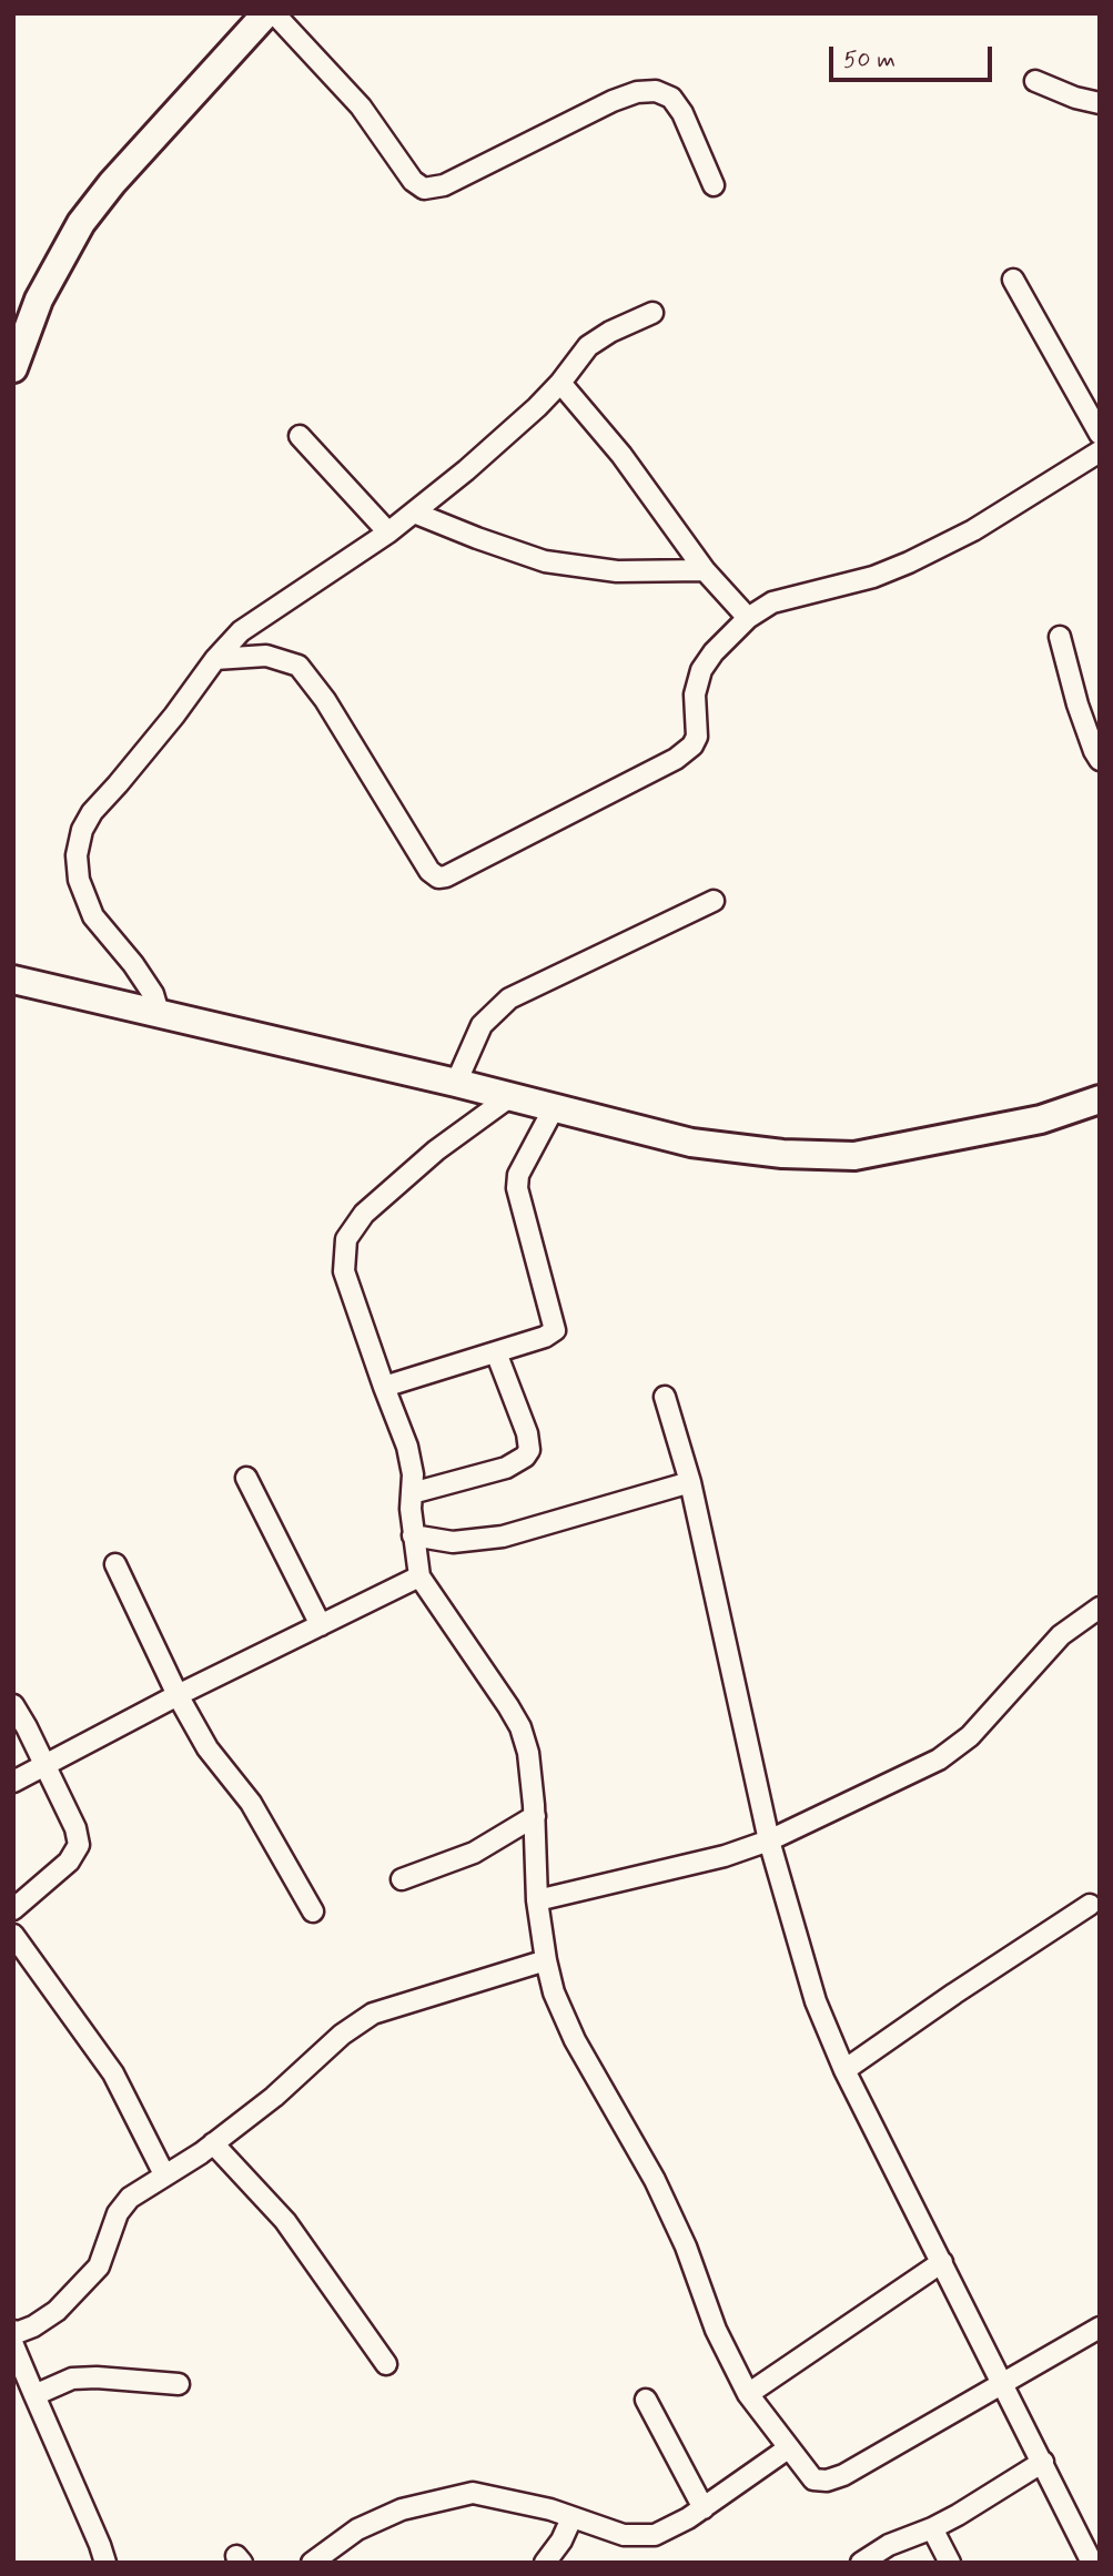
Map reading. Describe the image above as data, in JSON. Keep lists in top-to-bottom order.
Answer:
{
  "scale_bar": "50 m"
}
